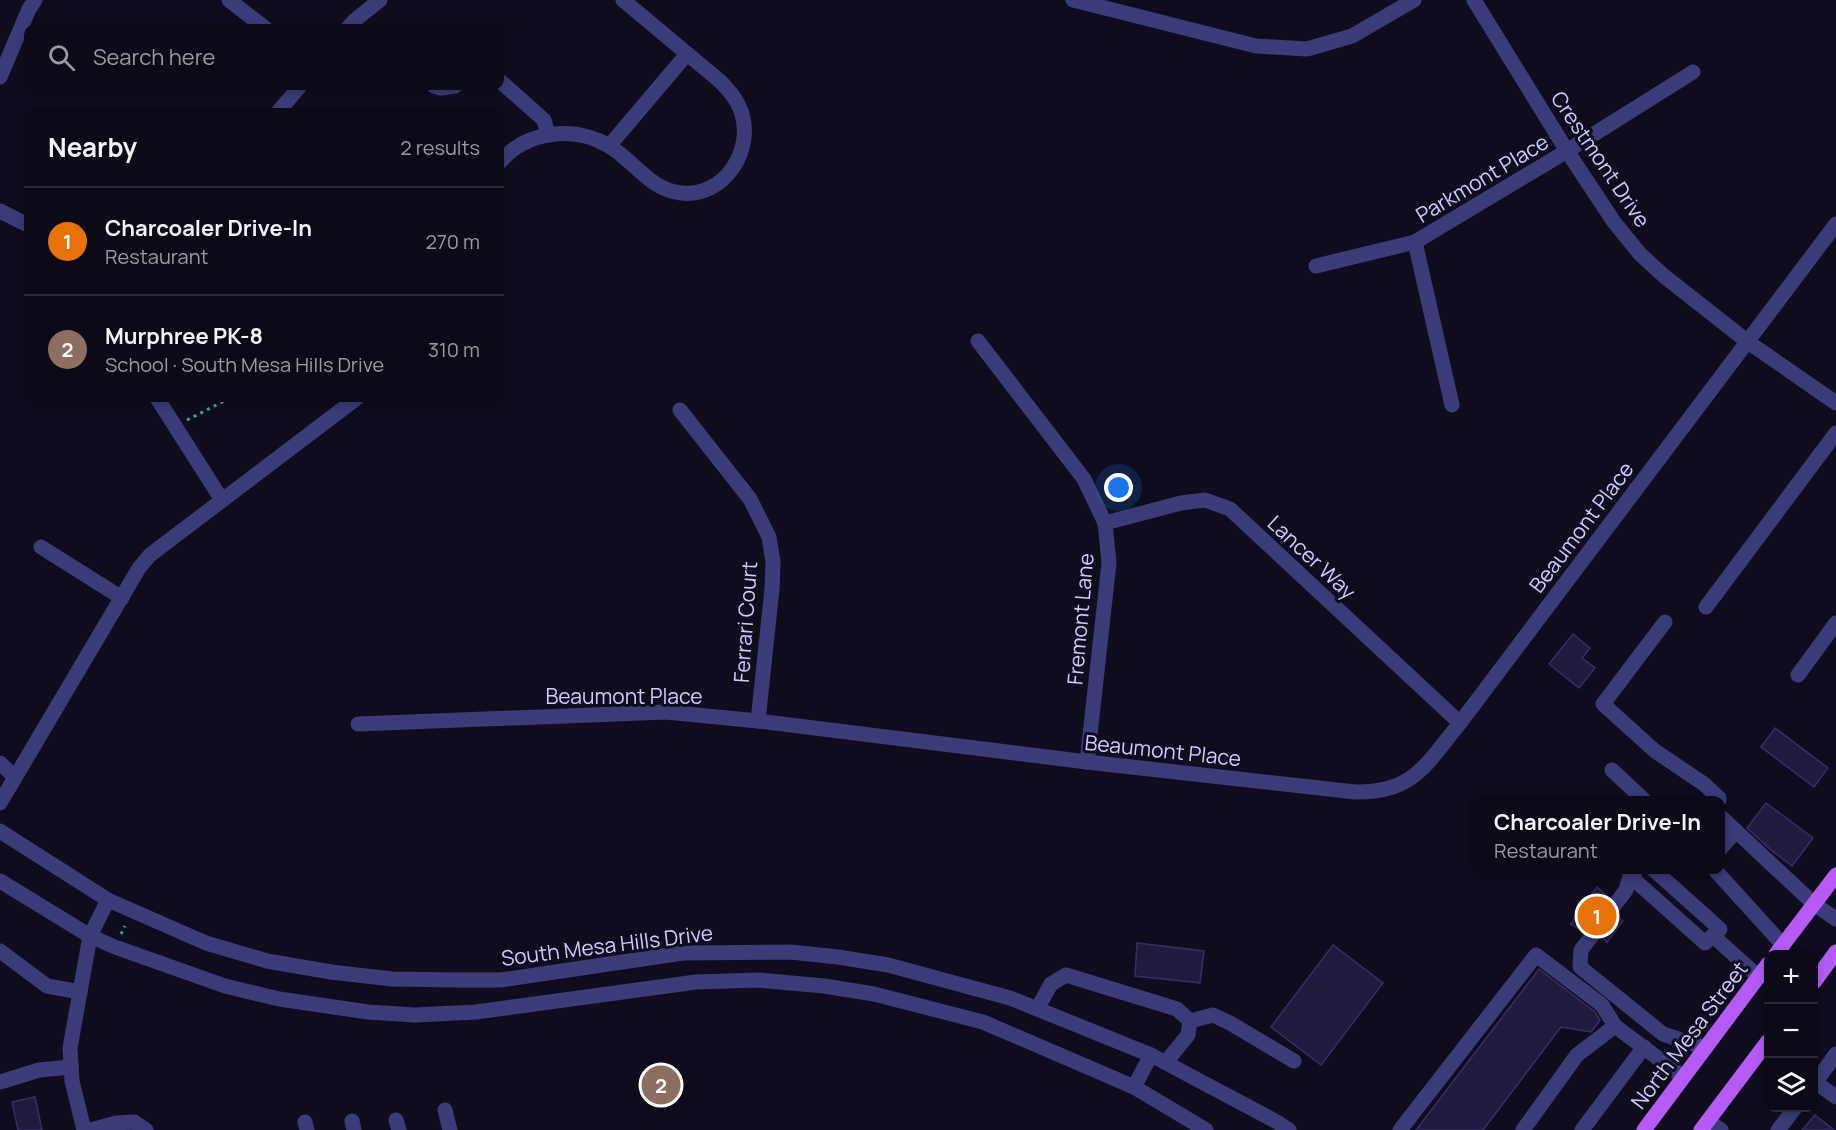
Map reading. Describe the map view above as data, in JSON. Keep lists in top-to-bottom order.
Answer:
{
  "streets": {
    "main road": ["North Mesa Street"],
    "street": [
      "Crestmont Drive",
      "Parkmont Place",
      "Beaumont Place",
      "Lancer Way",
      "Fremont Lane",
      "Ferrari Court",
      "South Mesa Hills Drive"
    ]
  },
  "crossings": [
    ["Crestmont Drive", "Parkmont Place"],
    ["Crestmont Drive", "Beaumont Place"],
    ["Beaumont Place", "Lancer Way"],
    ["Beaumont Place", "Fremont Lane"],
    ["Beaumont Place", "Ferrari Court"],
    ["Lancer Way", "Fremont Lane"]
  ],
  "page": {
    "search": "Search here",
    "heading": ["Nearby", "2 results"],
    "list": [
      {
        "mark": "1",
        "name": "Charcoaler Drive-In",
        "note": "Restaurant",
        "value": "270 m"
      },
      {
        "mark": "2",
        "name": "Murphree PK-8",
        "note": "School · South Mesa Hills Drive",
        "value": "310 m"
      }
    ],
    "popup": ["Charcoaler Drive-In", "Restaurant"],
    "pins": ["1", "2"],
    "map_buttons": ["+", "−"]
  }
}
